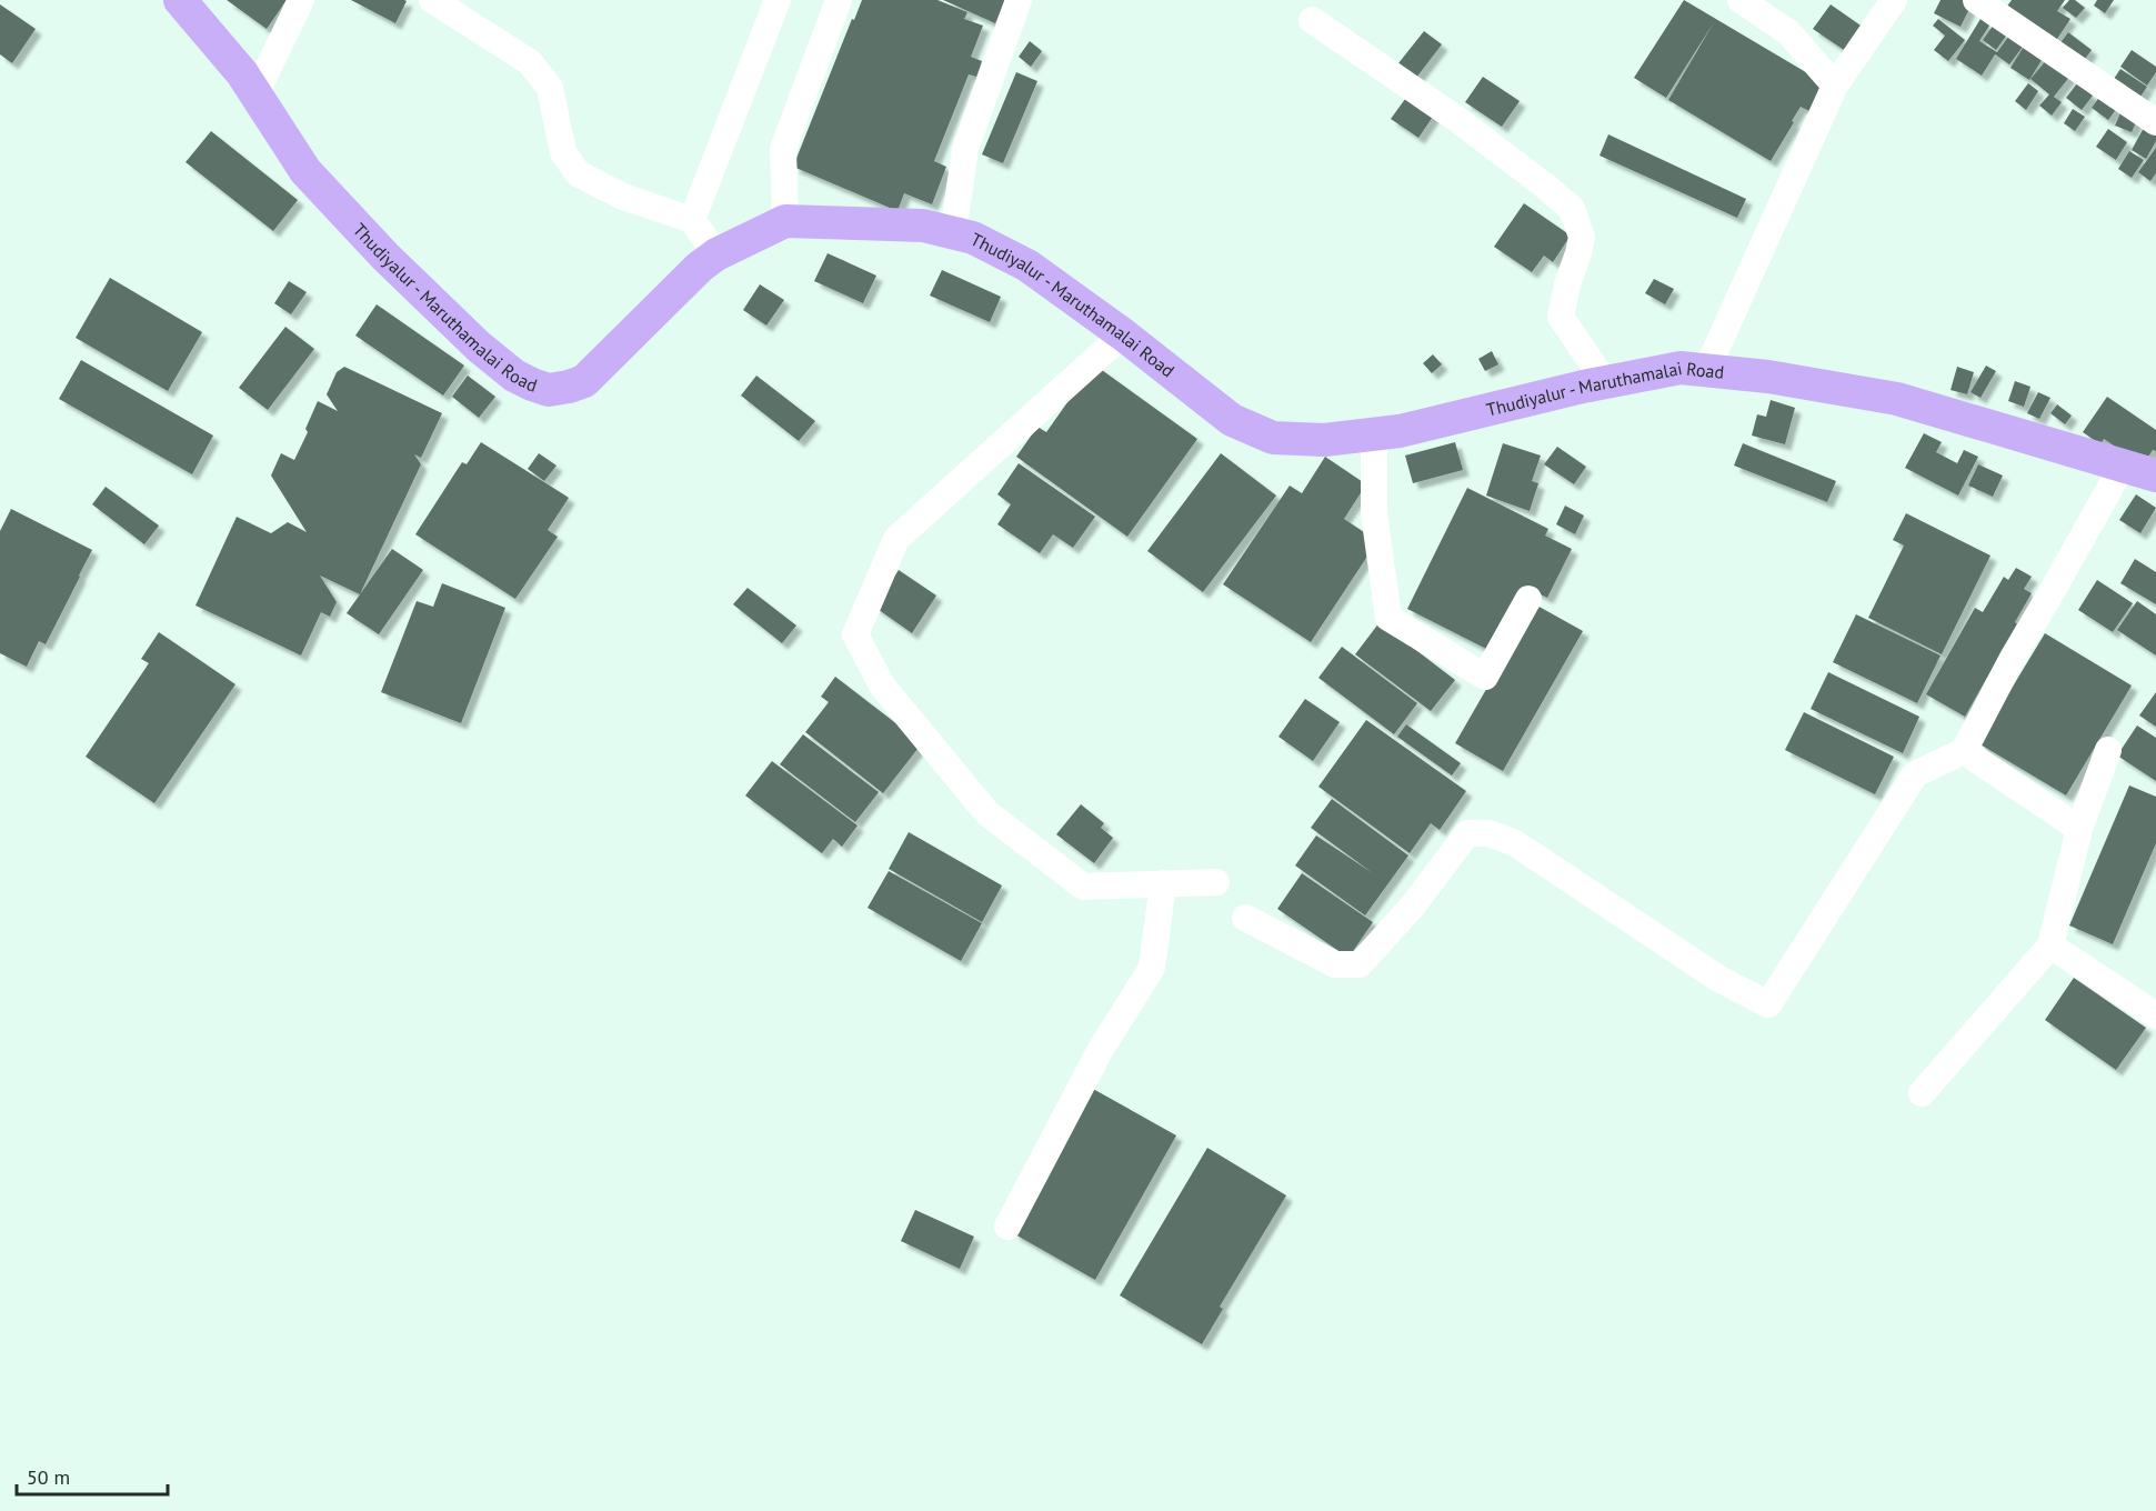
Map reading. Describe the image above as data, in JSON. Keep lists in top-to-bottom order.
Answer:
{
  "streets": {
    "main road": ["Thudiyalur - Maruthamalai Road"]
  },
  "scale_bar": "50 m"
}
